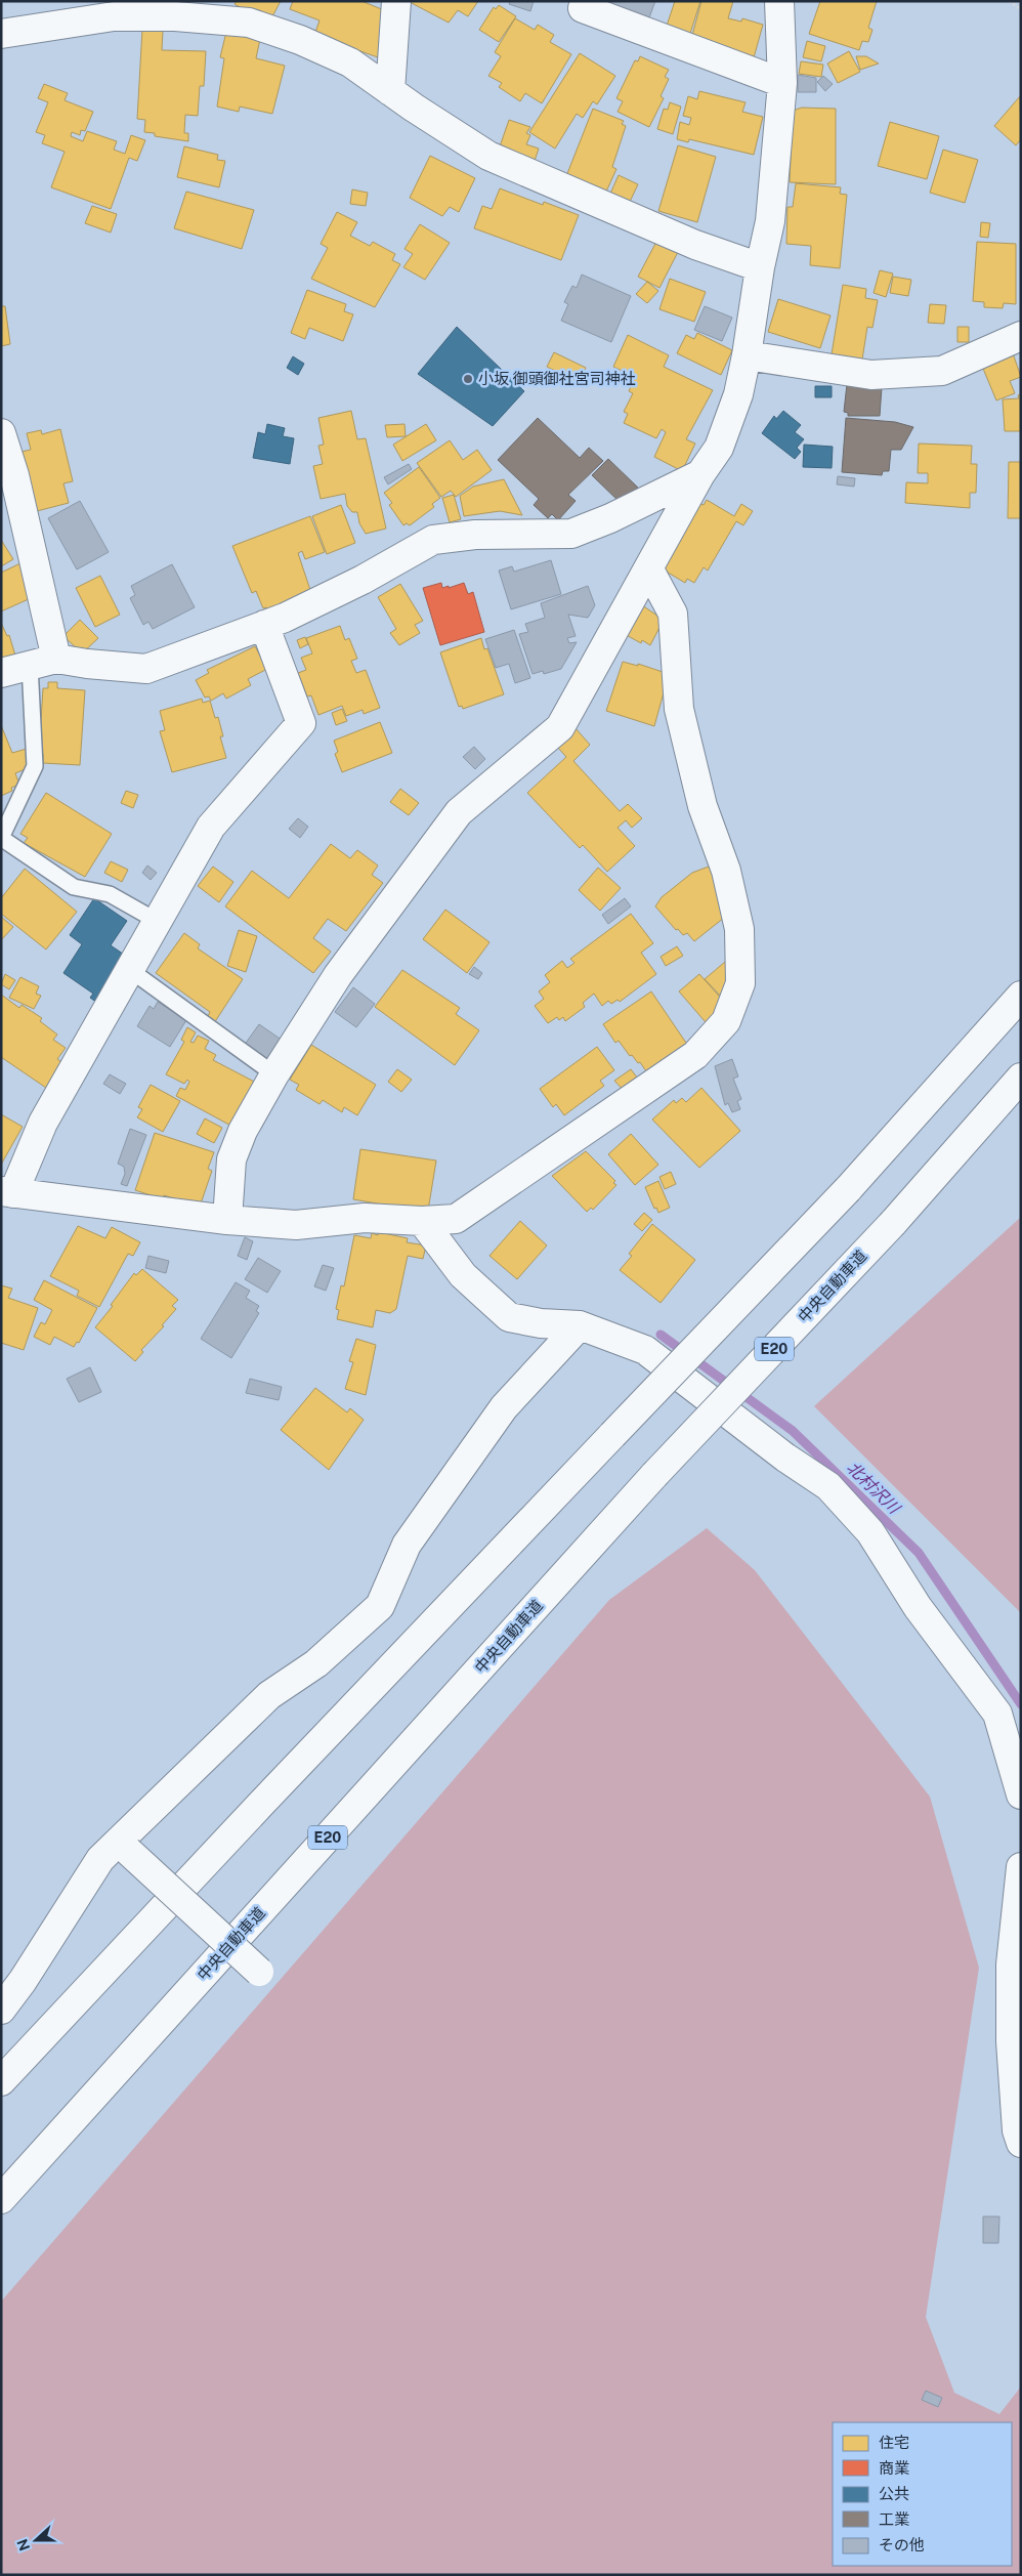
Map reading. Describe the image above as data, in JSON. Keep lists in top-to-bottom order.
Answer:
{
  "streets": {
    "main road": ["中央自動車道", "E20"]
  },
  "water": ["北村沢川"],
  "places": ["小坂 御頭御社宮司神社"],
  "legend": [
    "住宅",
    "商業",
    "公共",
    "工業",
    "その他"
  ],
  "north": "left"
}
